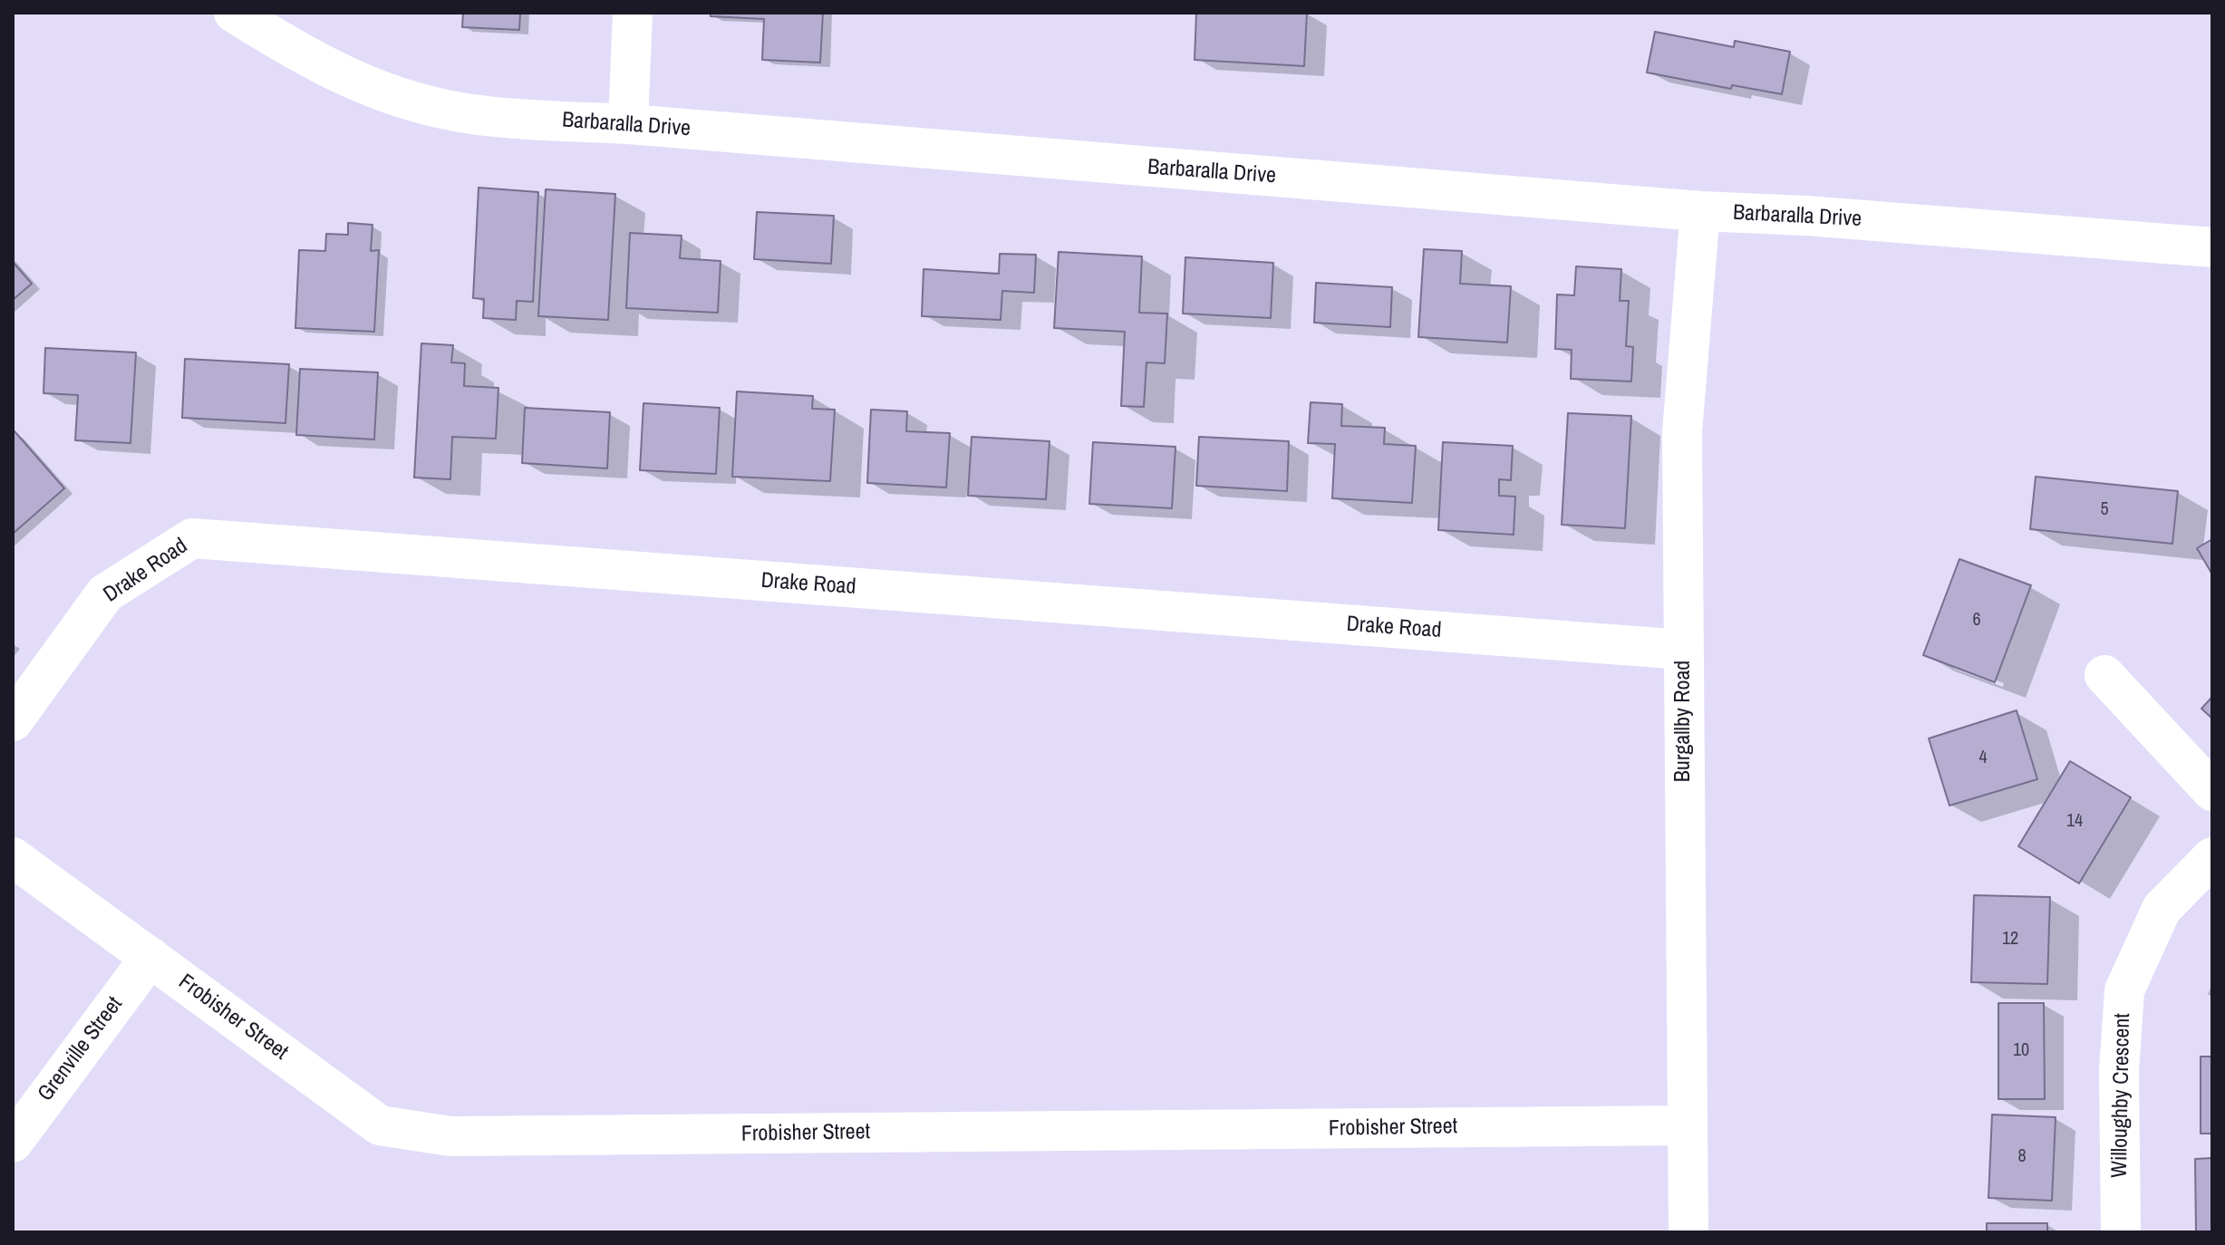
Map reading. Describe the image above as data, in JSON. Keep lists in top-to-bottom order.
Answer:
{
  "streets": {
    "street": [
      "Barbaralla Drive",
      "Drake Road",
      "Burgallby Road",
      "Frobisher Street",
      "Grenville Street",
      "Willoughby Crescent"
    ]
  },
  "crossings": [
    ["Barbaralla Drive", "Burgallby Road"],
    ["Drake Road", "Burgallby Road"],
    ["Burgallby Road", "Frobisher Street"],
    ["Frobisher Street", "Grenville Street"]
  ],
  "house_numbers": [
    "5",
    "6",
    "4",
    "14",
    "12",
    "10",
    "8"
  ]
}
